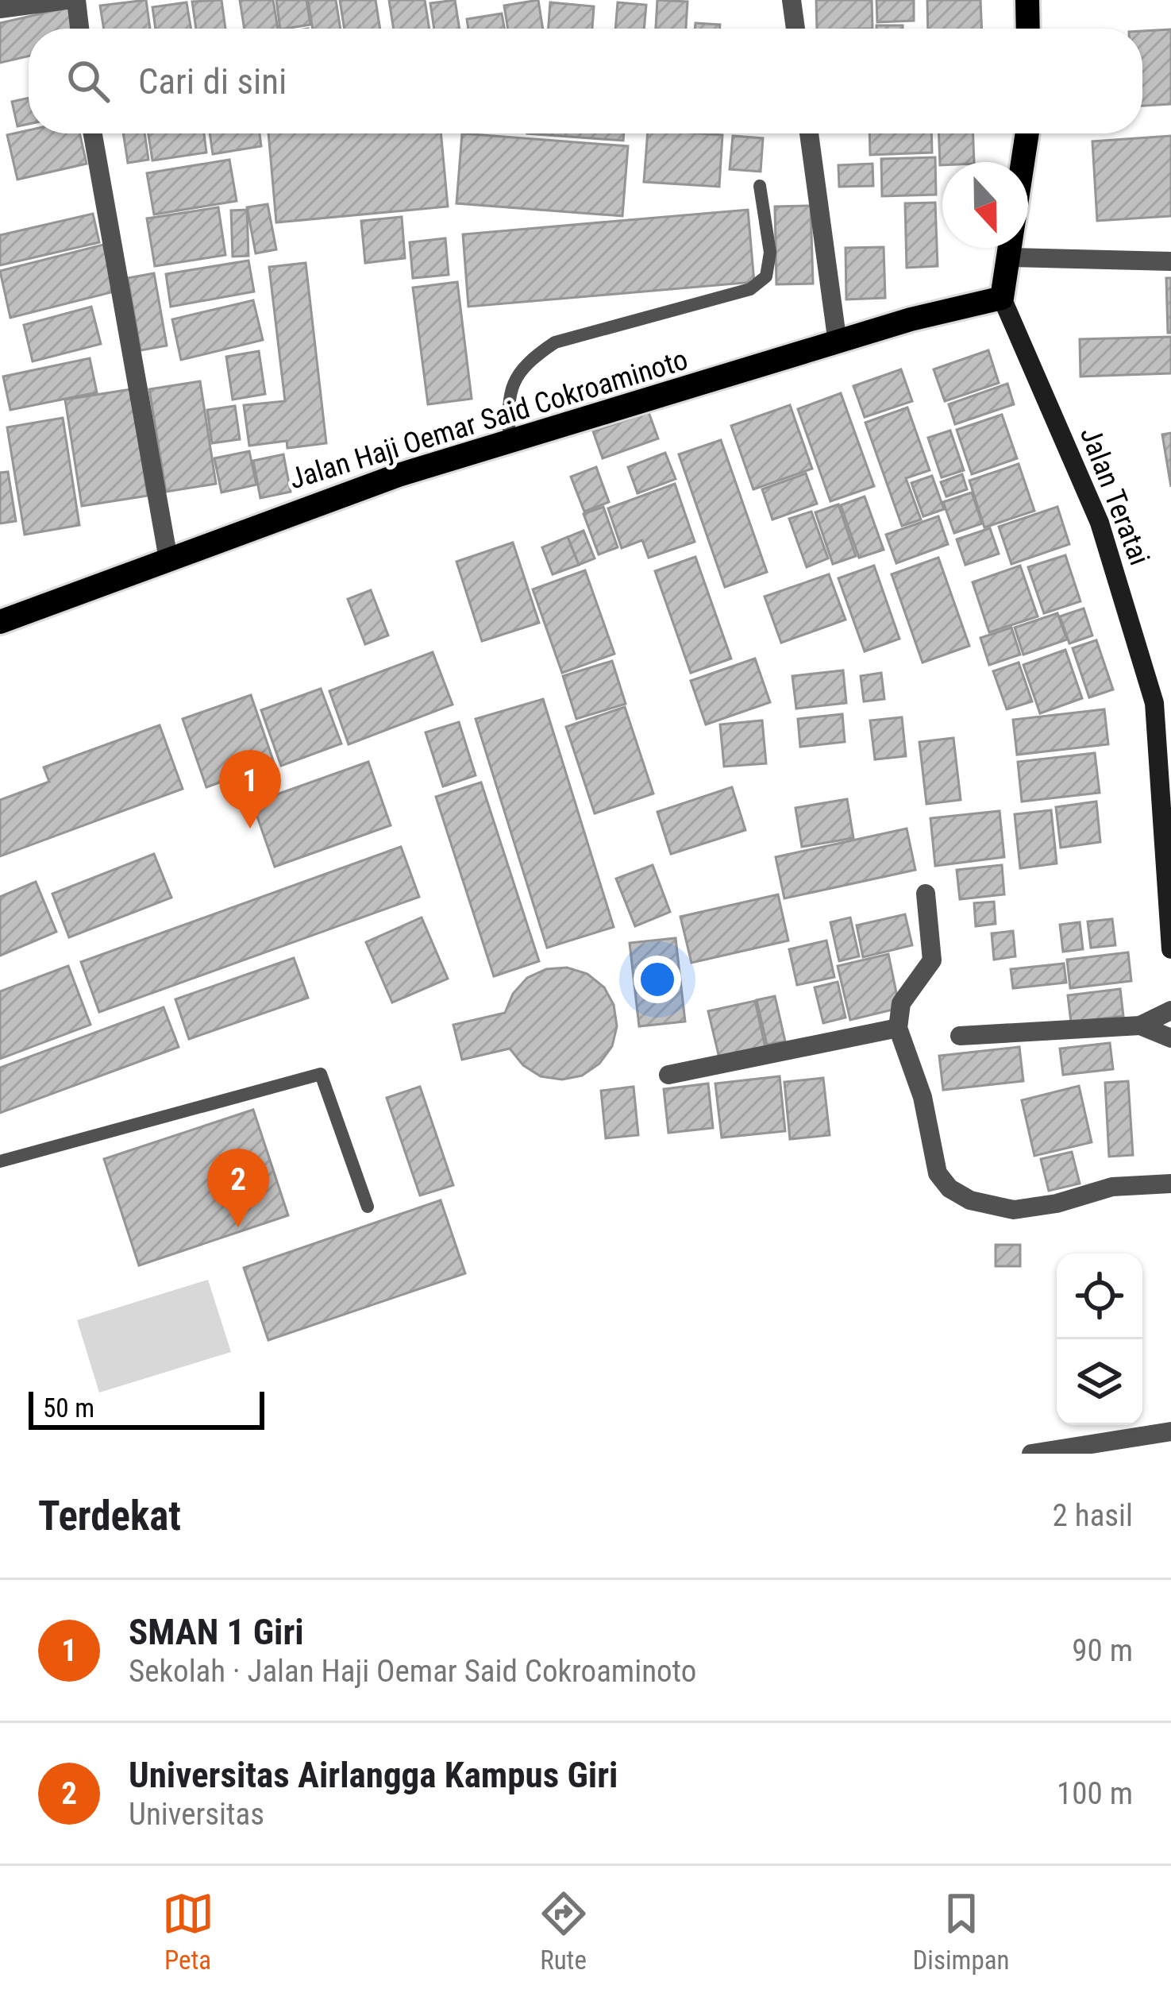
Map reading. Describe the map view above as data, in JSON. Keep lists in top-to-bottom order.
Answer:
{
  "streets": {
    "main road": ["Jalan Haji Oemar Said Cokroaminoto"],
    "street": ["Jalan Teratai"]
  },
  "crossings": [
    ["Jalan Haji Oemar Said Cokroaminoto", "Jalan Teratai"]
  ],
  "scale_bar": "50 m",
  "north": "bottom",
  "page": {
    "search": "Cari di sini",
    "pins": ["1", "2"],
    "scale": "50 m",
    "heading": ["Terdekat", "2 hasil"],
    "list": [
      {
        "mark": "1",
        "name": "SMAN 1 Giri",
        "note": "Sekolah · Jalan Haji Oemar Said Cokroaminoto",
        "value": "90 m"
      },
      {
        "mark": "2",
        "name": "Universitas Airlangga Kampus Giri",
        "note": "Universitas",
        "value": "100 m"
      }
    ],
    "nav": ["Peta", "Rute", "Disimpan"]
  }
}
